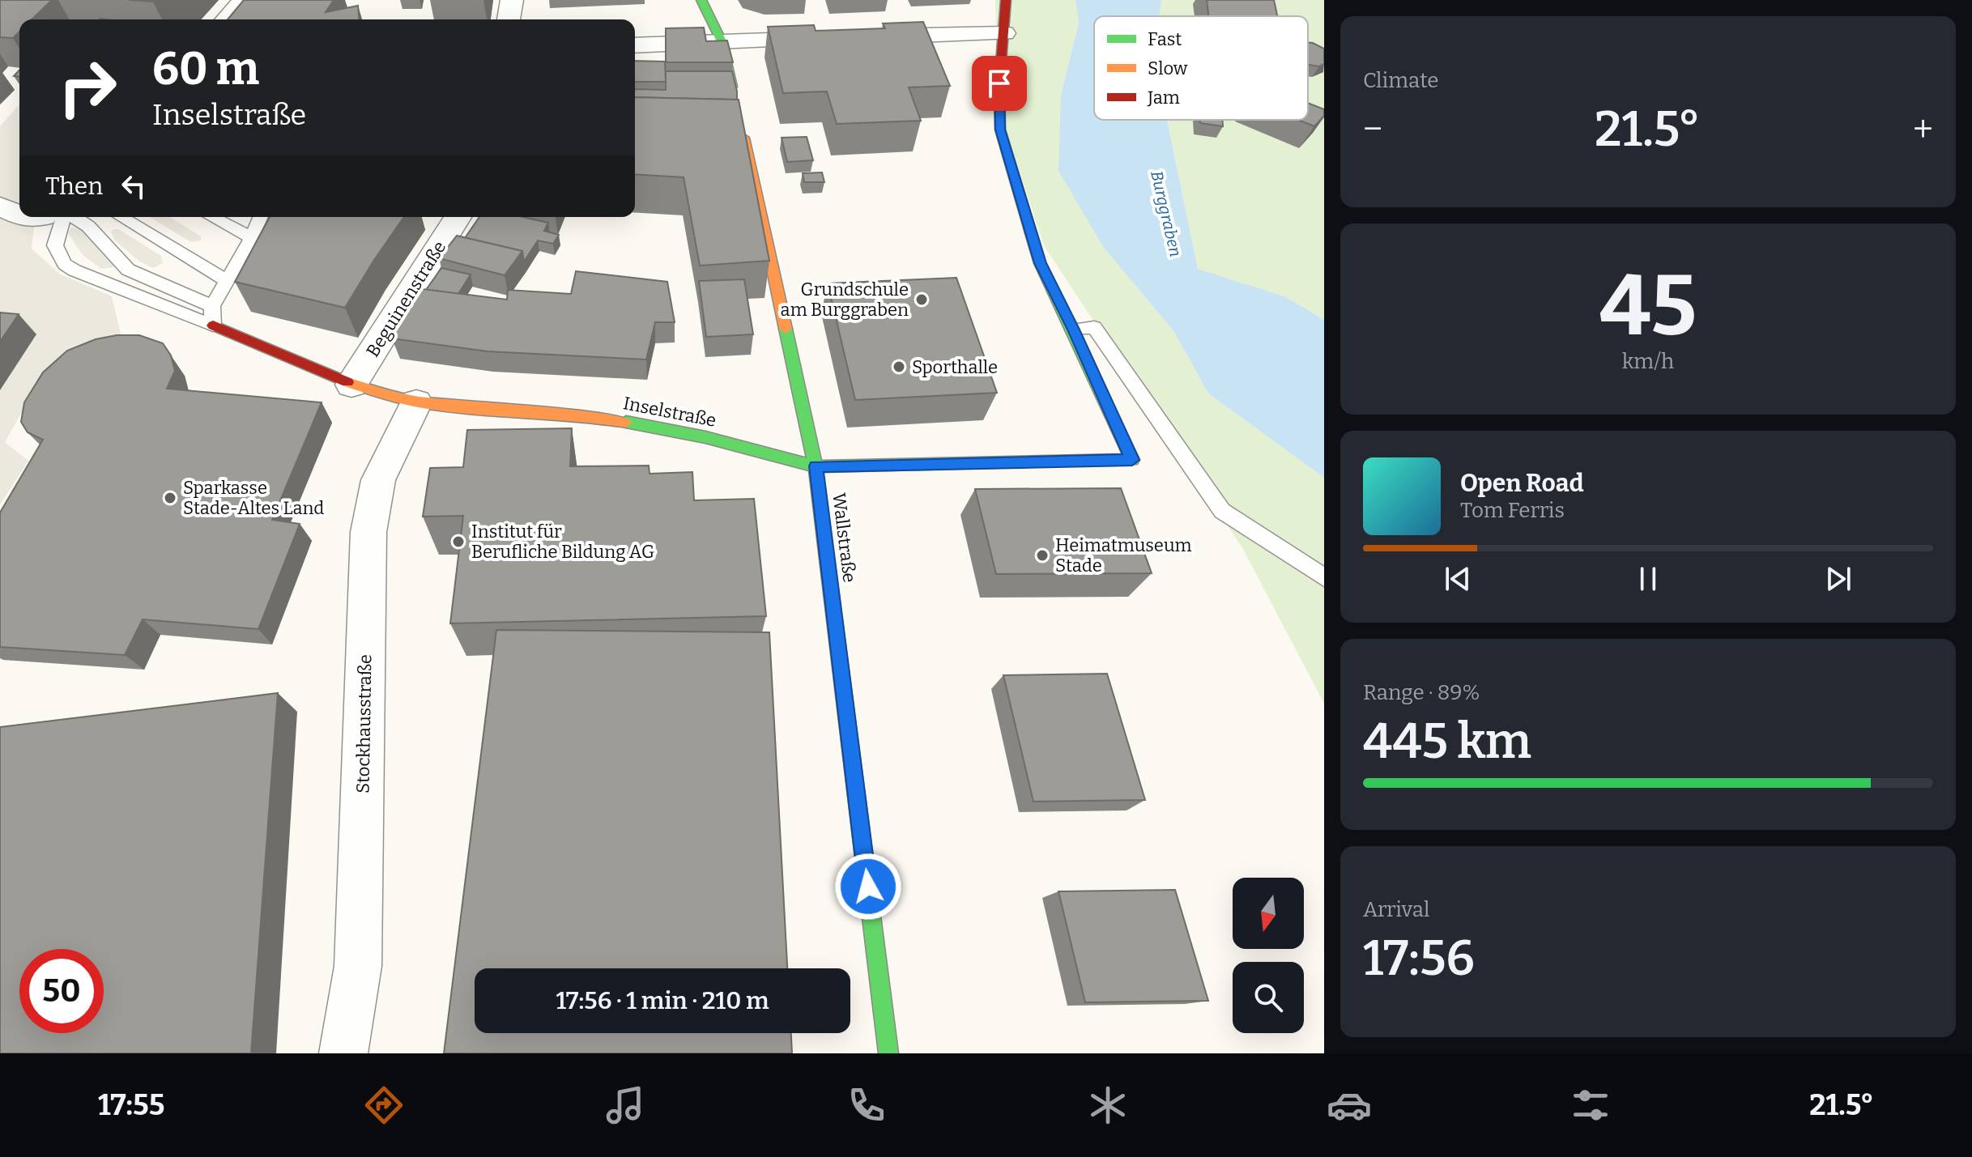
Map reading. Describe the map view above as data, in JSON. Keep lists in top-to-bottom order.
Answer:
{
  "streets": {
    "street": [
      "Beguinenstraße",
      "Inselstraße",
      "Wallstraße",
      "Stockhausstraße"
    ]
  },
  "crossings": [
    ["Beguinenstraße", "Inselstraße"],
    ["Inselstraße", "Wallstraße"],
    ["Inselstraße", "Stockhausstraße"]
  ],
  "water": ["Burggraben"],
  "places": [
    "Grundschule am Burggraben",
    "Sporthalle",
    "Sparkasse Stade-Altes Land",
    "Institut für Berufliche Bildung AG",
    "Heimatmuseum Stade"
  ],
  "legend": ["Fast", "Slow", "Jam"],
  "north": "bottom",
  "page": {
    "tile": [
      "Climate",
      ["45", "km/h"],
      ["Range · 89%", "445 km"],
      ["Arrival", "17:56"]
    ],
    "turn": ["60 m", "Inselstraße"],
    "heat": ["−", "21.5°", "+"],
    "then": "Then",
    "song": ["Open Road", "Tom Ferris"],
    "limit": "50",
    "trip": "17:56 · 1 min · 210 m",
    "tabs": ["17:55", "21.5°"]
  }
}
